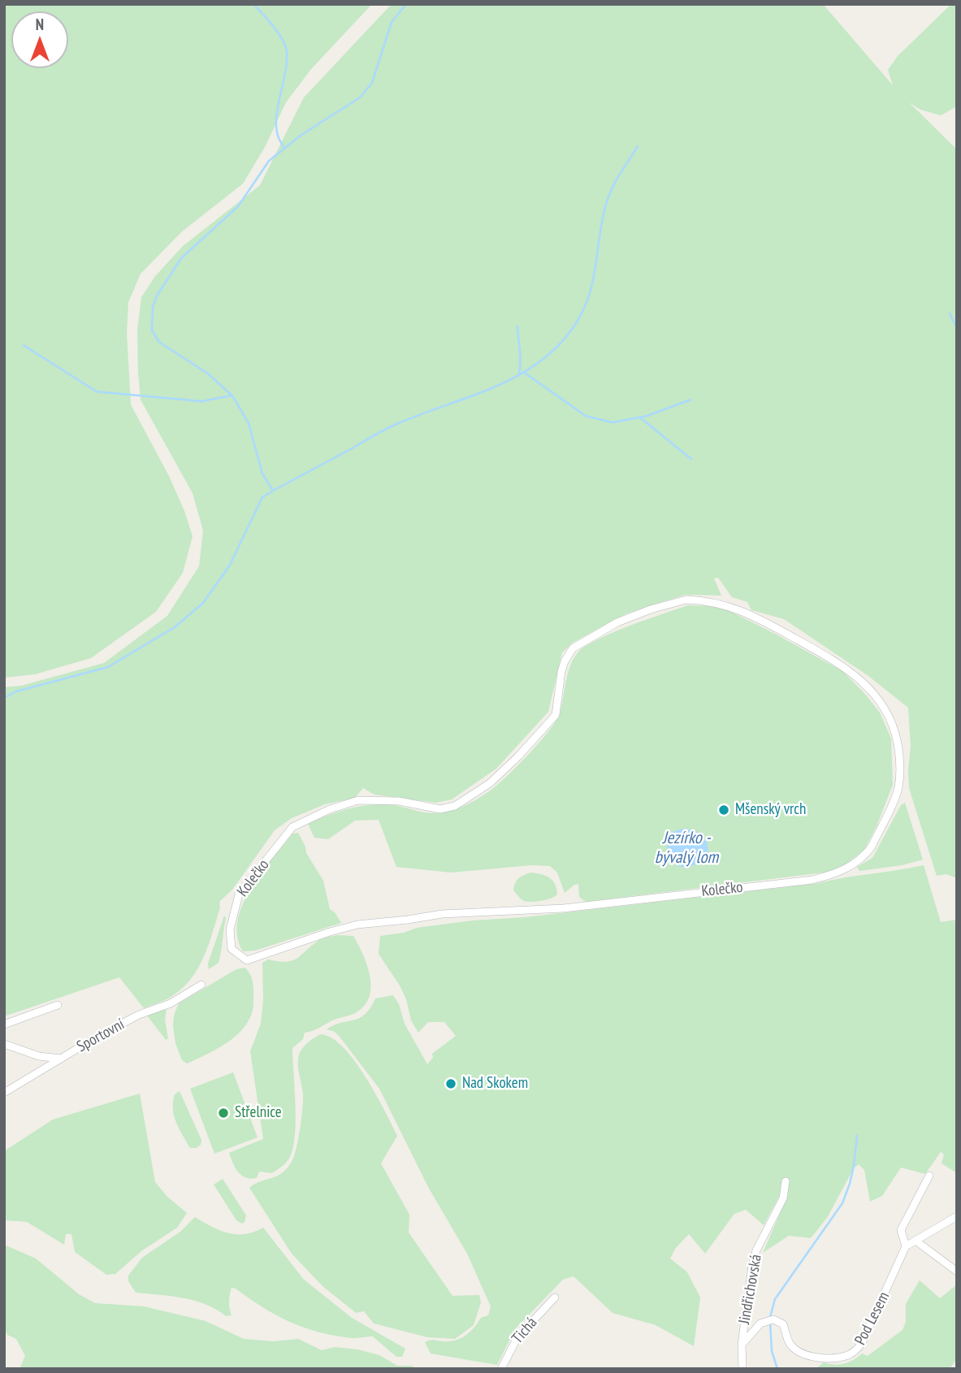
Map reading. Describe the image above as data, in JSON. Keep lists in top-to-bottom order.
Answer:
{
  "streets": {
    "street": [
      "Kolečko",
      "Sportovní",
      "Jindřichovská",
      "Pod Lesem",
      "Tichá"
    ]
  },
  "crossings": [
    ["Jindřichovská", "Pod Lesem"]
  ],
  "water": ["Jezírko - bývalý lom"],
  "places": ["Mšenský vrch", "Nad Skokem", "Střelnice"],
  "north": "top"
}
